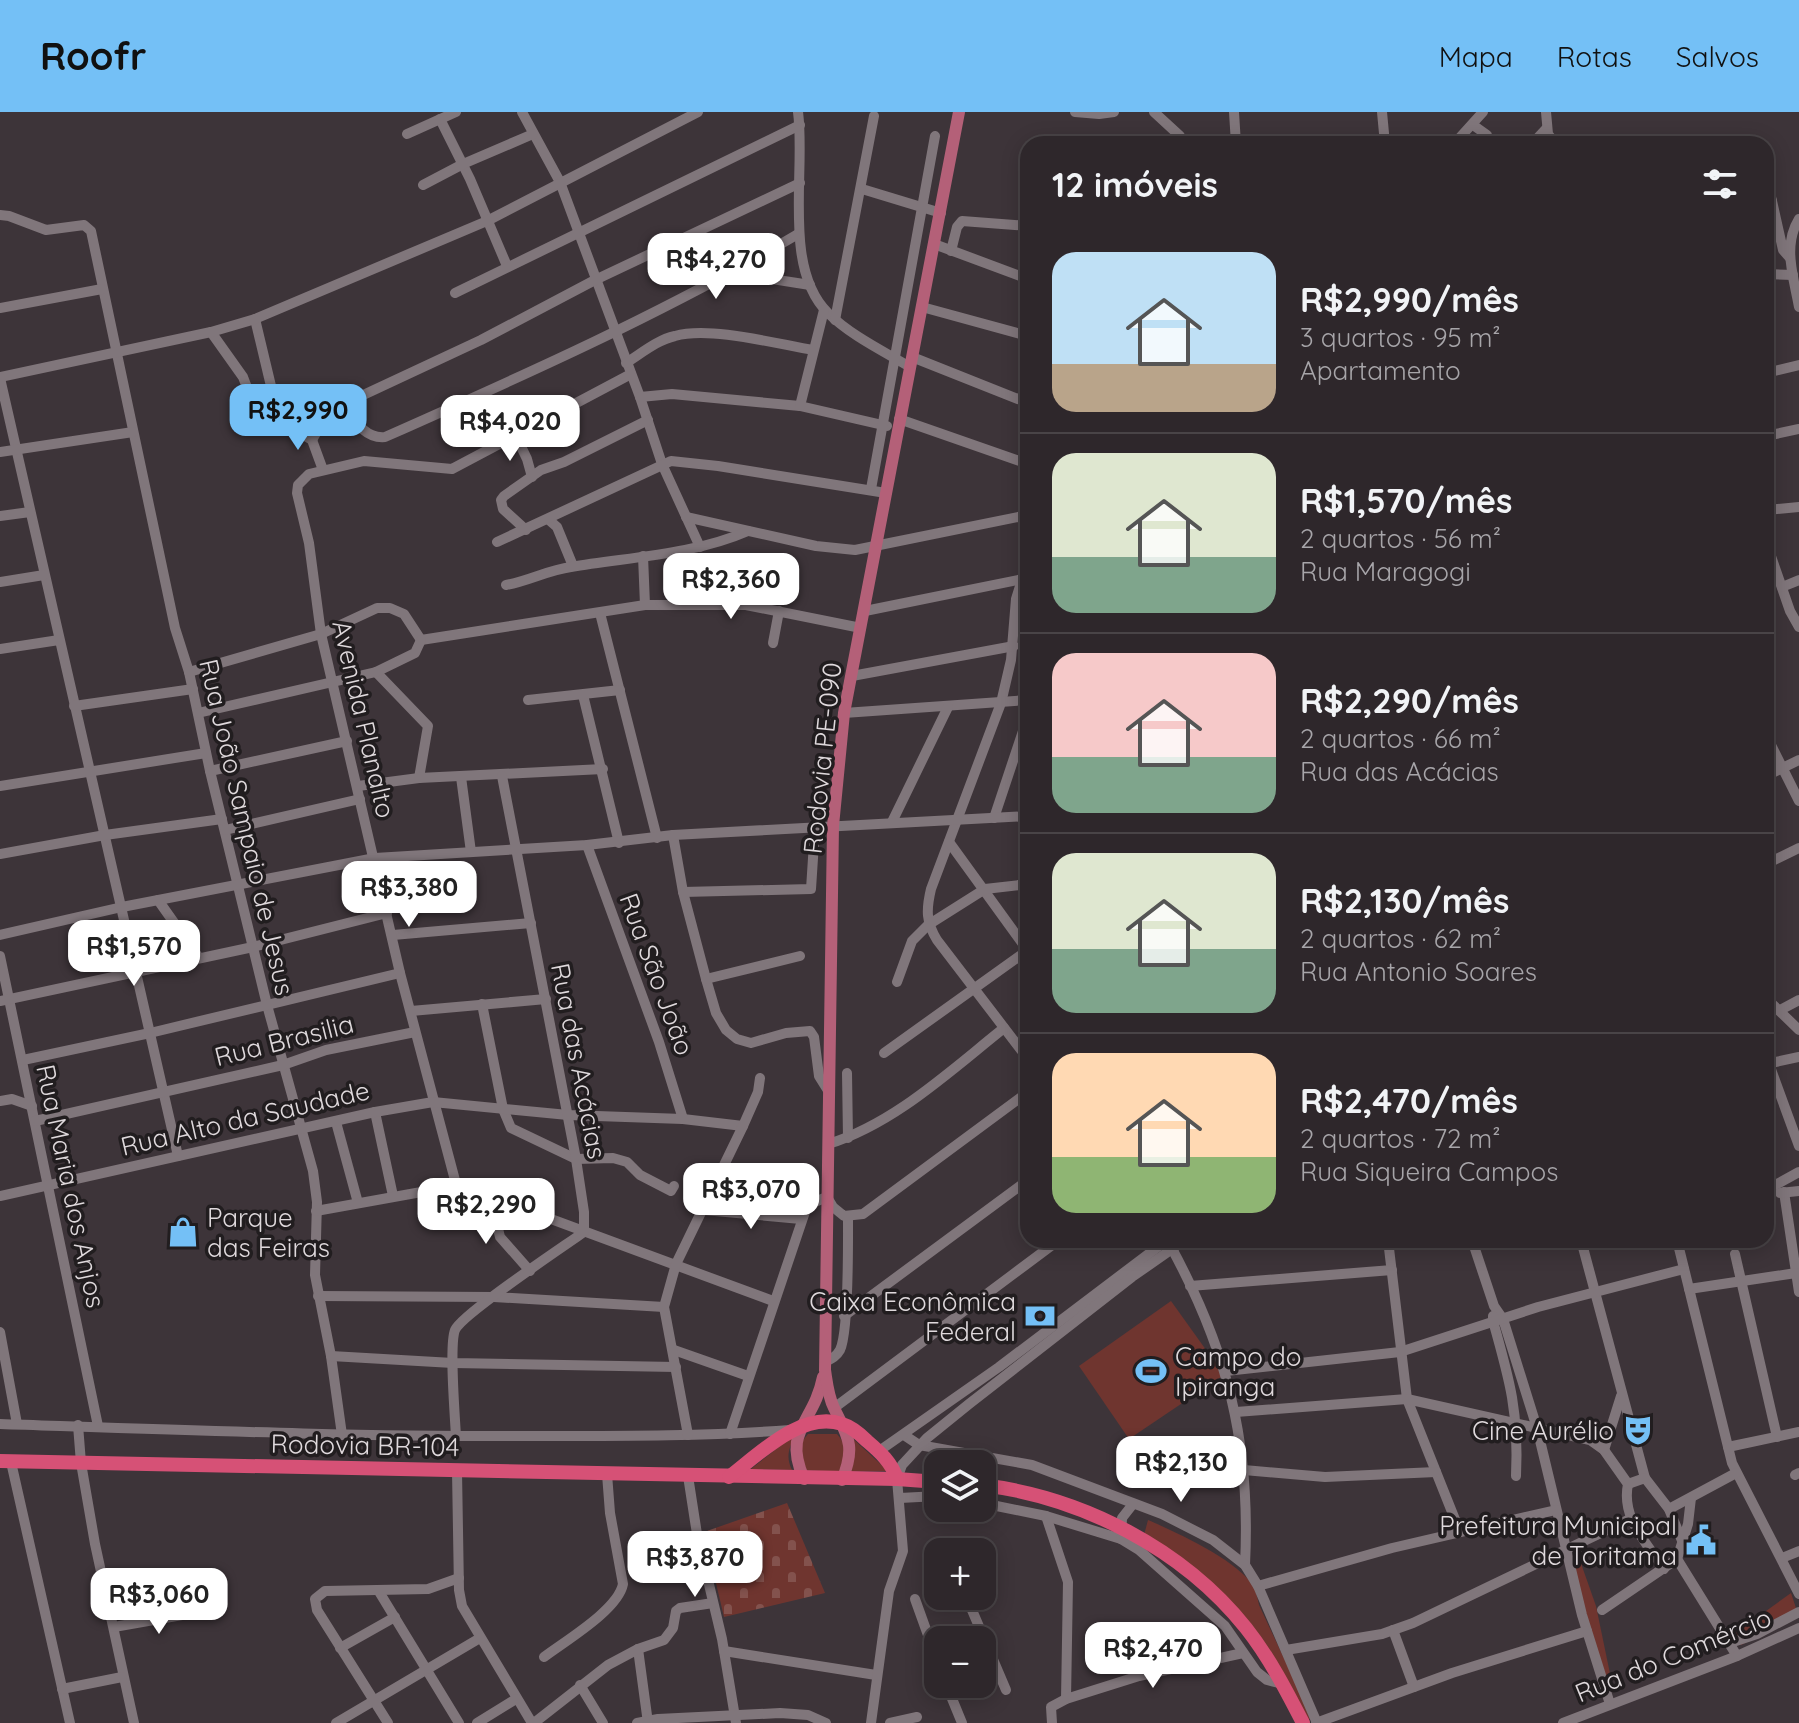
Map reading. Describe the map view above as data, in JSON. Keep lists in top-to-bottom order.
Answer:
{
  "streets": {
    "highway": ["Rodovia BR-104"],
    "main road": ["Rodovia PE-090"],
    "street": [
      "Avenida Planalto",
      "Rua João Sampaio de Jesus",
      "Rua São João",
      "Rua Brasilia",
      "Rua das Acácias",
      "Rua Alto da Saudade",
      "Rua Maria dos Anjos",
      "Rua do Comércio"
    ]
  },
  "crossings": [
    ["Avenida Planalto", "Rua Brasilia"],
    ["Avenida Planalto", "Rua Alto da Saudade"],
    ["Rodovia PE-090", "Rodovia BR-104"],
    ["Rua João Sampaio de Jesus", "Rua Brasilia"],
    ["Rua João Sampaio de Jesus", "Rua Alto da Saudade"],
    ["Rua São João", "Rua Alto da Saudade"],
    ["Rua Brasilia", "Rua Maria dos Anjos"],
    ["Rua das Acácias", "Rua Alto da Saudade"],
    ["Rua Alto da Saudade", "Rua Maria dos Anjos"]
  ],
  "places": {
    "shop": ["Parque das Feiras"],
    "bank": ["Caixa Econômica Federal"],
    "sports": ["Campo do Ipiranga"],
    "theatre": ["Cine Aurélio"],
    "public building": ["Prefeitura Municipal de Toritama"]
  },
  "page": {
    "header": "Roofr",
    "nav": ["Mapa", "Rotas", "Salvos"],
    "heading": "12 imóveis",
    "list": [
      {
        "name": "R$2,990/mês",
        "note": "3 quartos · 95 m² · Apartamento"
      },
      {
        "name": "R$1,570/mês",
        "note": "2 quartos · 56 m² · Rua Maragogi"
      },
      {
        "name": "R$2,290/mês",
        "note": "2 quartos · 66 m² · Rua das Acácias"
      },
      {
        "name": "R$2,130/mês",
        "note": "2 quartos · 62 m² · Rua Antonio Soares"
      },
      {
        "name": "R$2,470/mês",
        "note": "2 quartos · 72 m² · Rua Siqueira Campos"
      }
    ],
    "price": [
      "R$4,270",
      "R$2,990",
      "R$4,020",
      "R$2,360",
      "R$3,380",
      "R$1,570",
      "R$3,070",
      "R$2,290",
      "R$2,130",
      "R$3,870",
      "R$3,060",
      "R$2,470"
    ],
    "map_buttons": ["+", "−"]
  }
}
